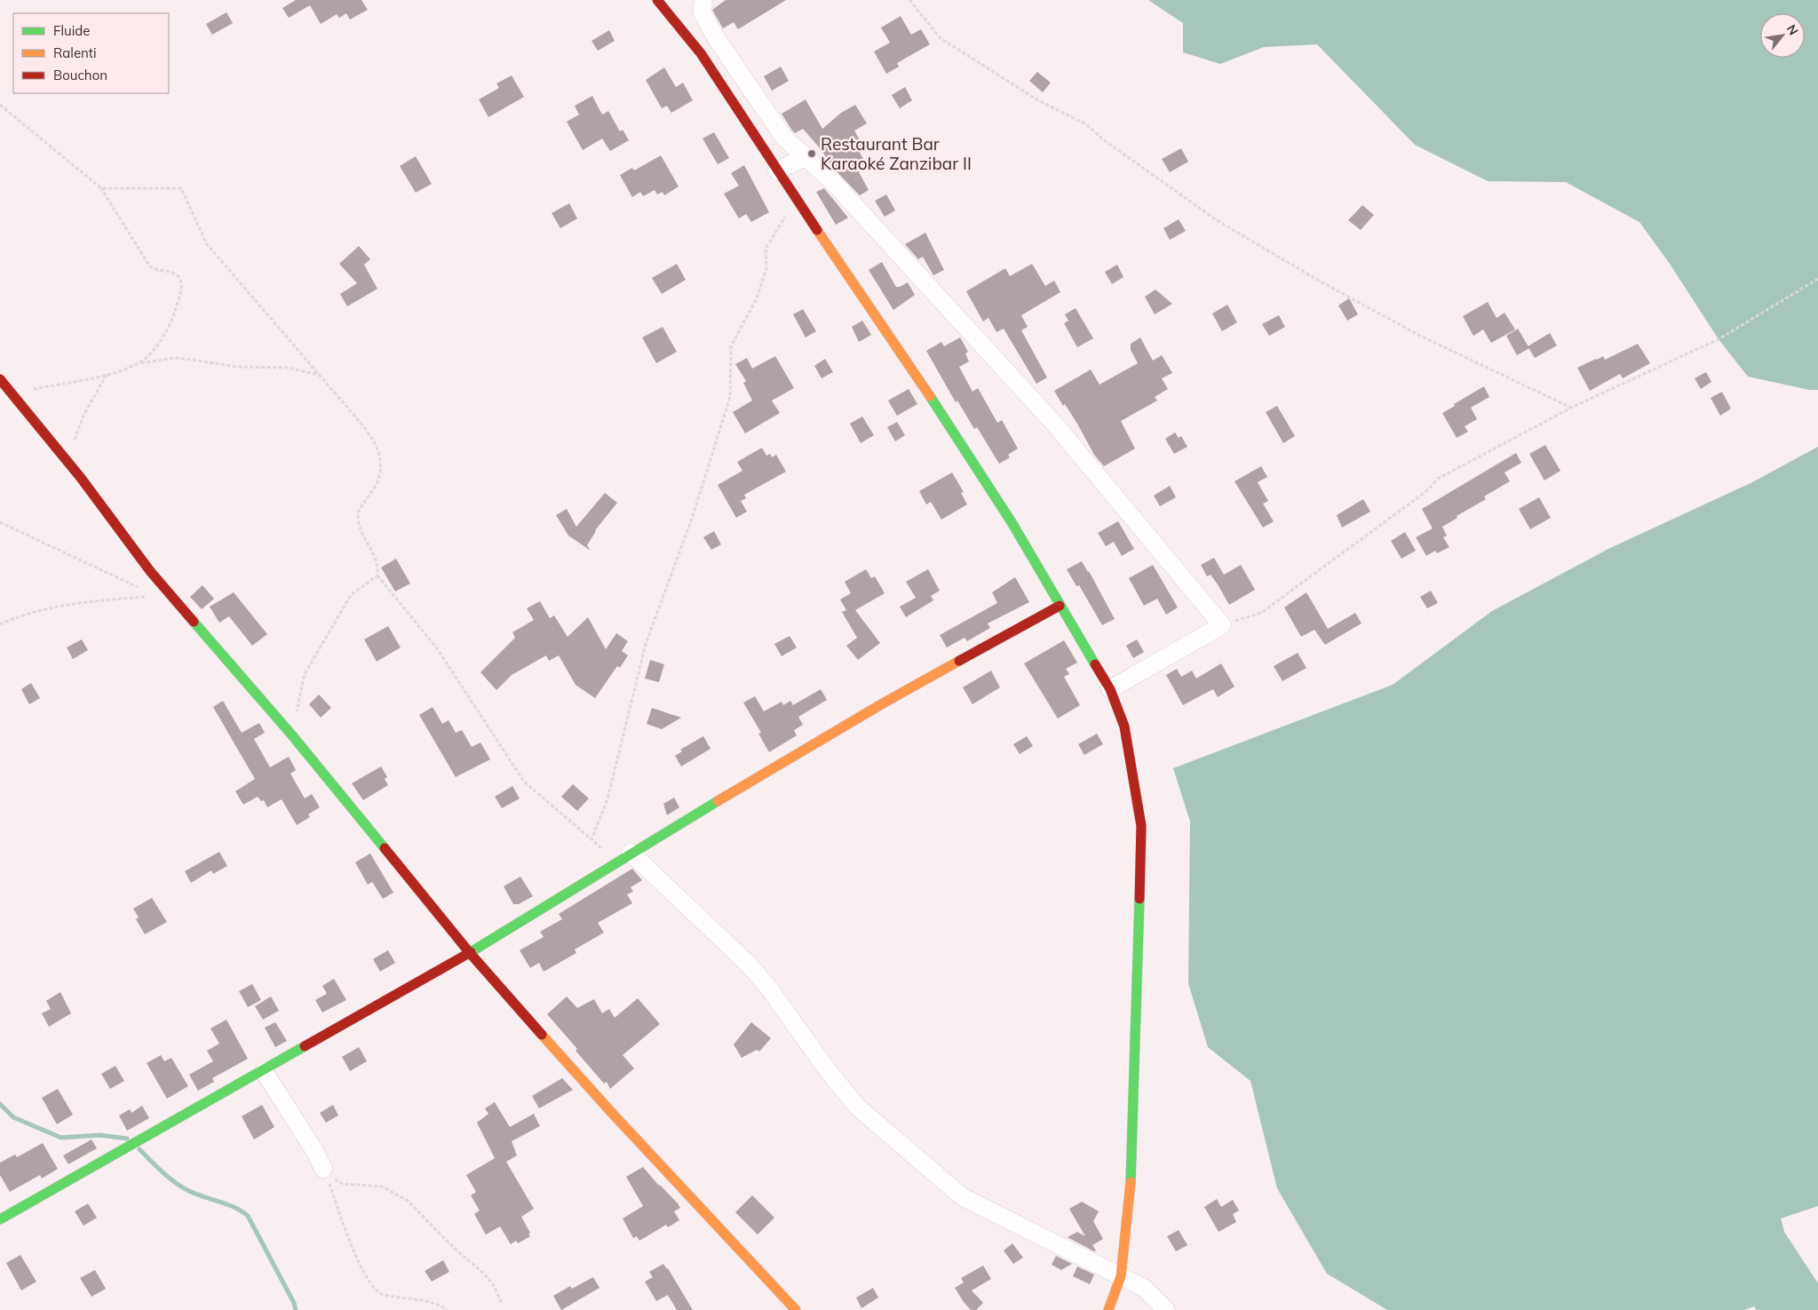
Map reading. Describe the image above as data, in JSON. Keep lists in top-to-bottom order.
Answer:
{
  "places": ["Restaurant Bar Karaoké Zanzibar II"],
  "legend": ["Fluide", "Ralenti", "Bouchon"],
  "north": "top right"
}
